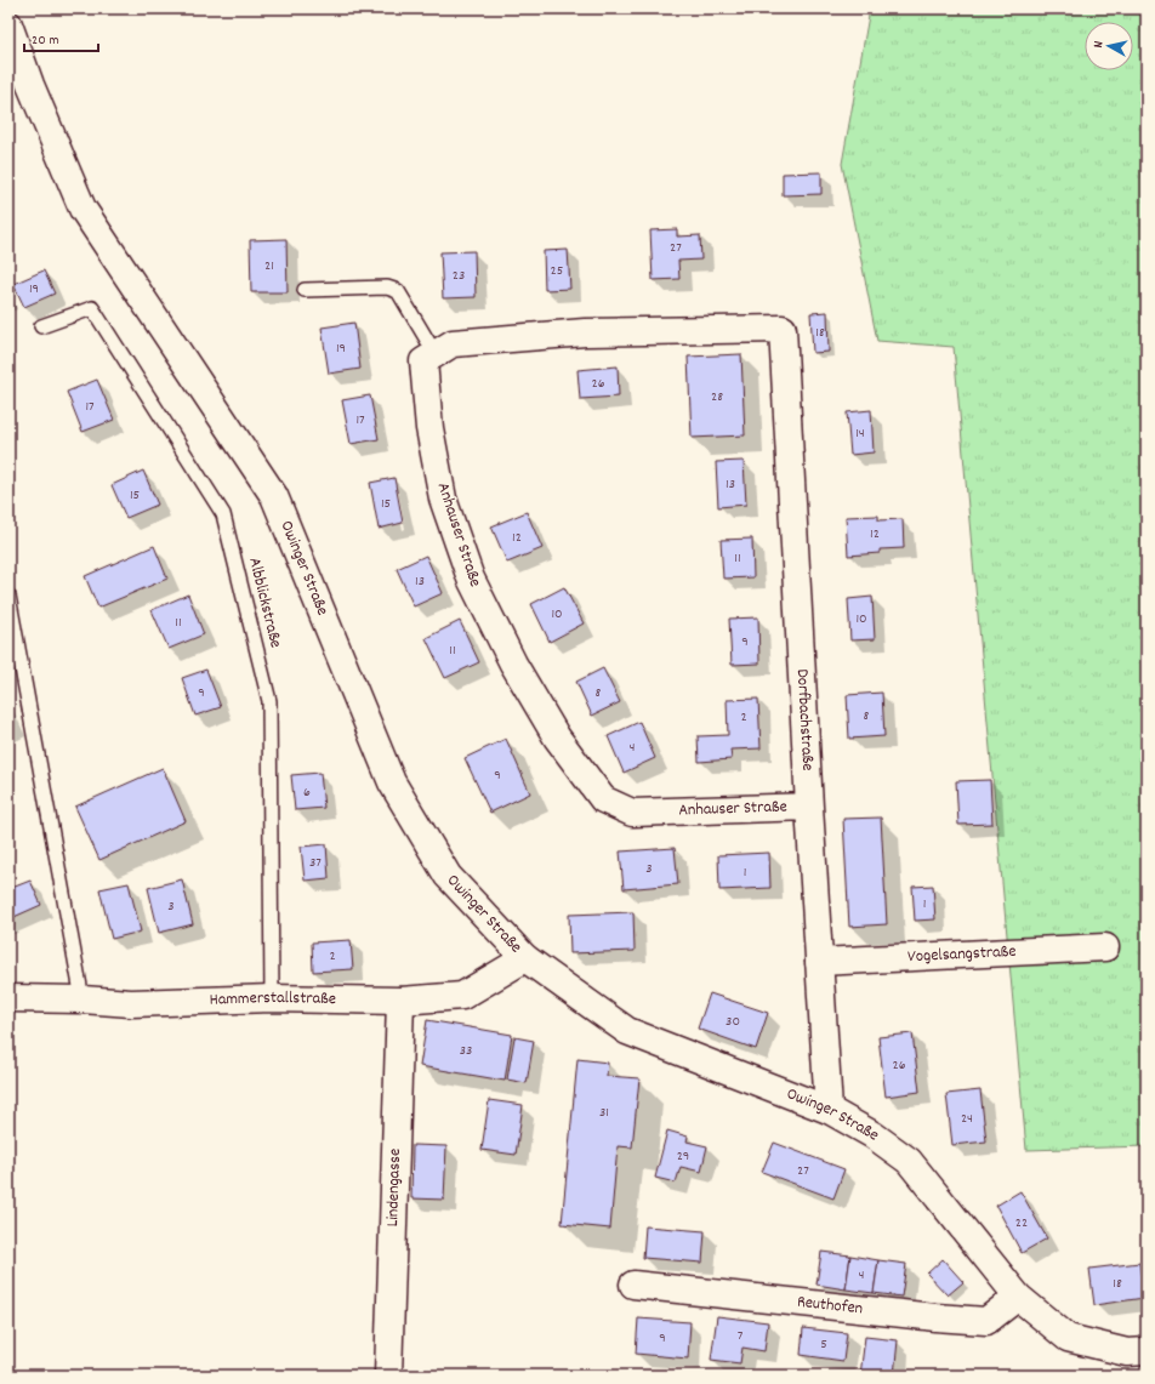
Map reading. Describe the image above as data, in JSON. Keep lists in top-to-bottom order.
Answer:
{
  "streets": {
    "street": [
      "Anhauser Straße",
      "Owinger Straße",
      "Dorfbachstraße",
      "Vogelsangstraße",
      "Hammerstallstraße",
      "Lindengasse",
      "Reuthofen"
    ],
    "lane": ["Albblickstraße"]
  },
  "crossings": [
    ["Anhauser Straße", "Dorfbachstraße"],
    ["Owinger Straße", "Dorfbachstraße"],
    ["Owinger Straße", "Hammerstallstraße"],
    ["Owinger Straße", "Reuthofen"],
    ["Albblickstraße", "Hammerstallstraße"],
    ["Dorfbachstraße", "Vogelsangstraße"],
    ["Hammerstallstraße", "Lindengasse"]
  ],
  "house_numbers": [
    "27",
    "21",
    "25",
    "23",
    "19",
    "18",
    "19",
    "26",
    "28",
    "17",
    "17",
    "14",
    "13",
    "15",
    "15",
    "12",
    "12",
    "11",
    "13",
    "10",
    "10",
    "11",
    "9",
    "11",
    "9",
    "8",
    "8",
    "2",
    "4",
    "9",
    "6",
    "37",
    "3",
    "1",
    "1",
    "3",
    "2",
    "30",
    "33",
    "26",
    "31",
    "24",
    "29",
    "27",
    "22",
    "4",
    "18",
    "7",
    "9",
    "5"
  ],
  "scale_bar": "20 m",
  "north": "left"
}
